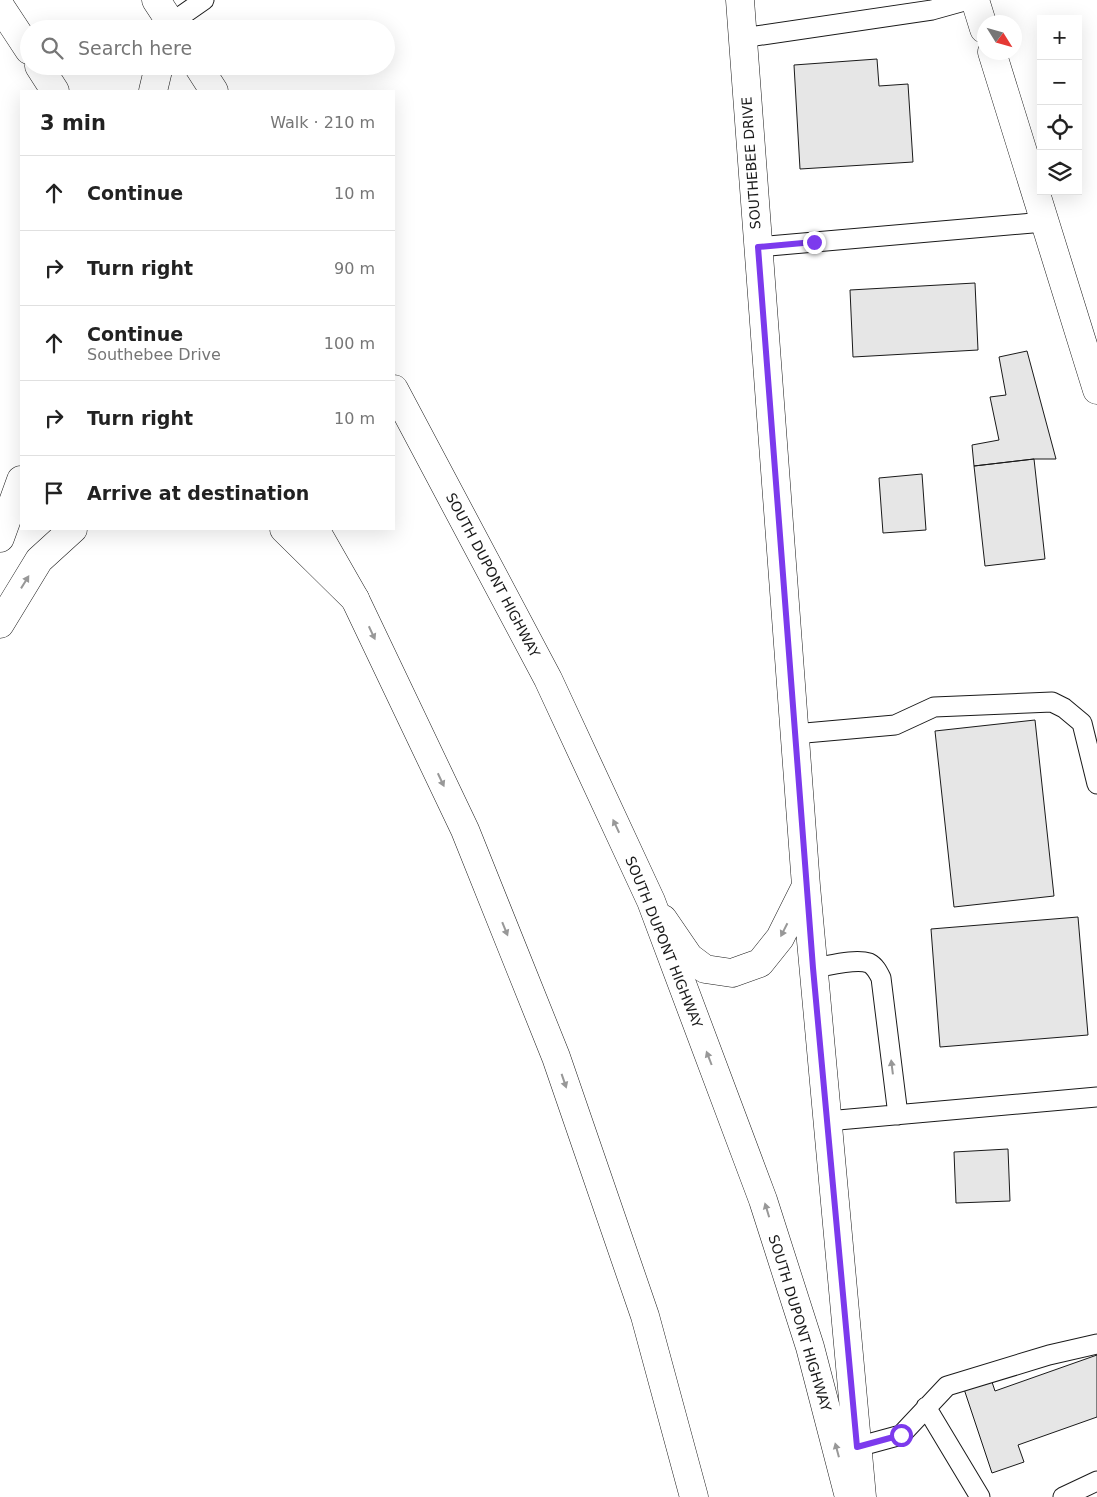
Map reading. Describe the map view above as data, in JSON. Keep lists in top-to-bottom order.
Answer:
{
  "streets": {
    "main road": ["SOUTHEBEE DRIVE", "SOUTH DUPONT HIGHWAY"]
  },
  "north": "bottom right",
  "page": {
    "map_buttons": ["+", "−"],
    "search": "Search here",
    "heading": ["3 min", "Walk · 210 m"],
    "list": [
      ["Continue", "10 m"],
      ["Turn right", "90 m"],
      ["Continue", "Southebee Drive", "100 m"],
      ["Turn right", "10 m"],
      "Arrive at destination"
    ]
  }
}
